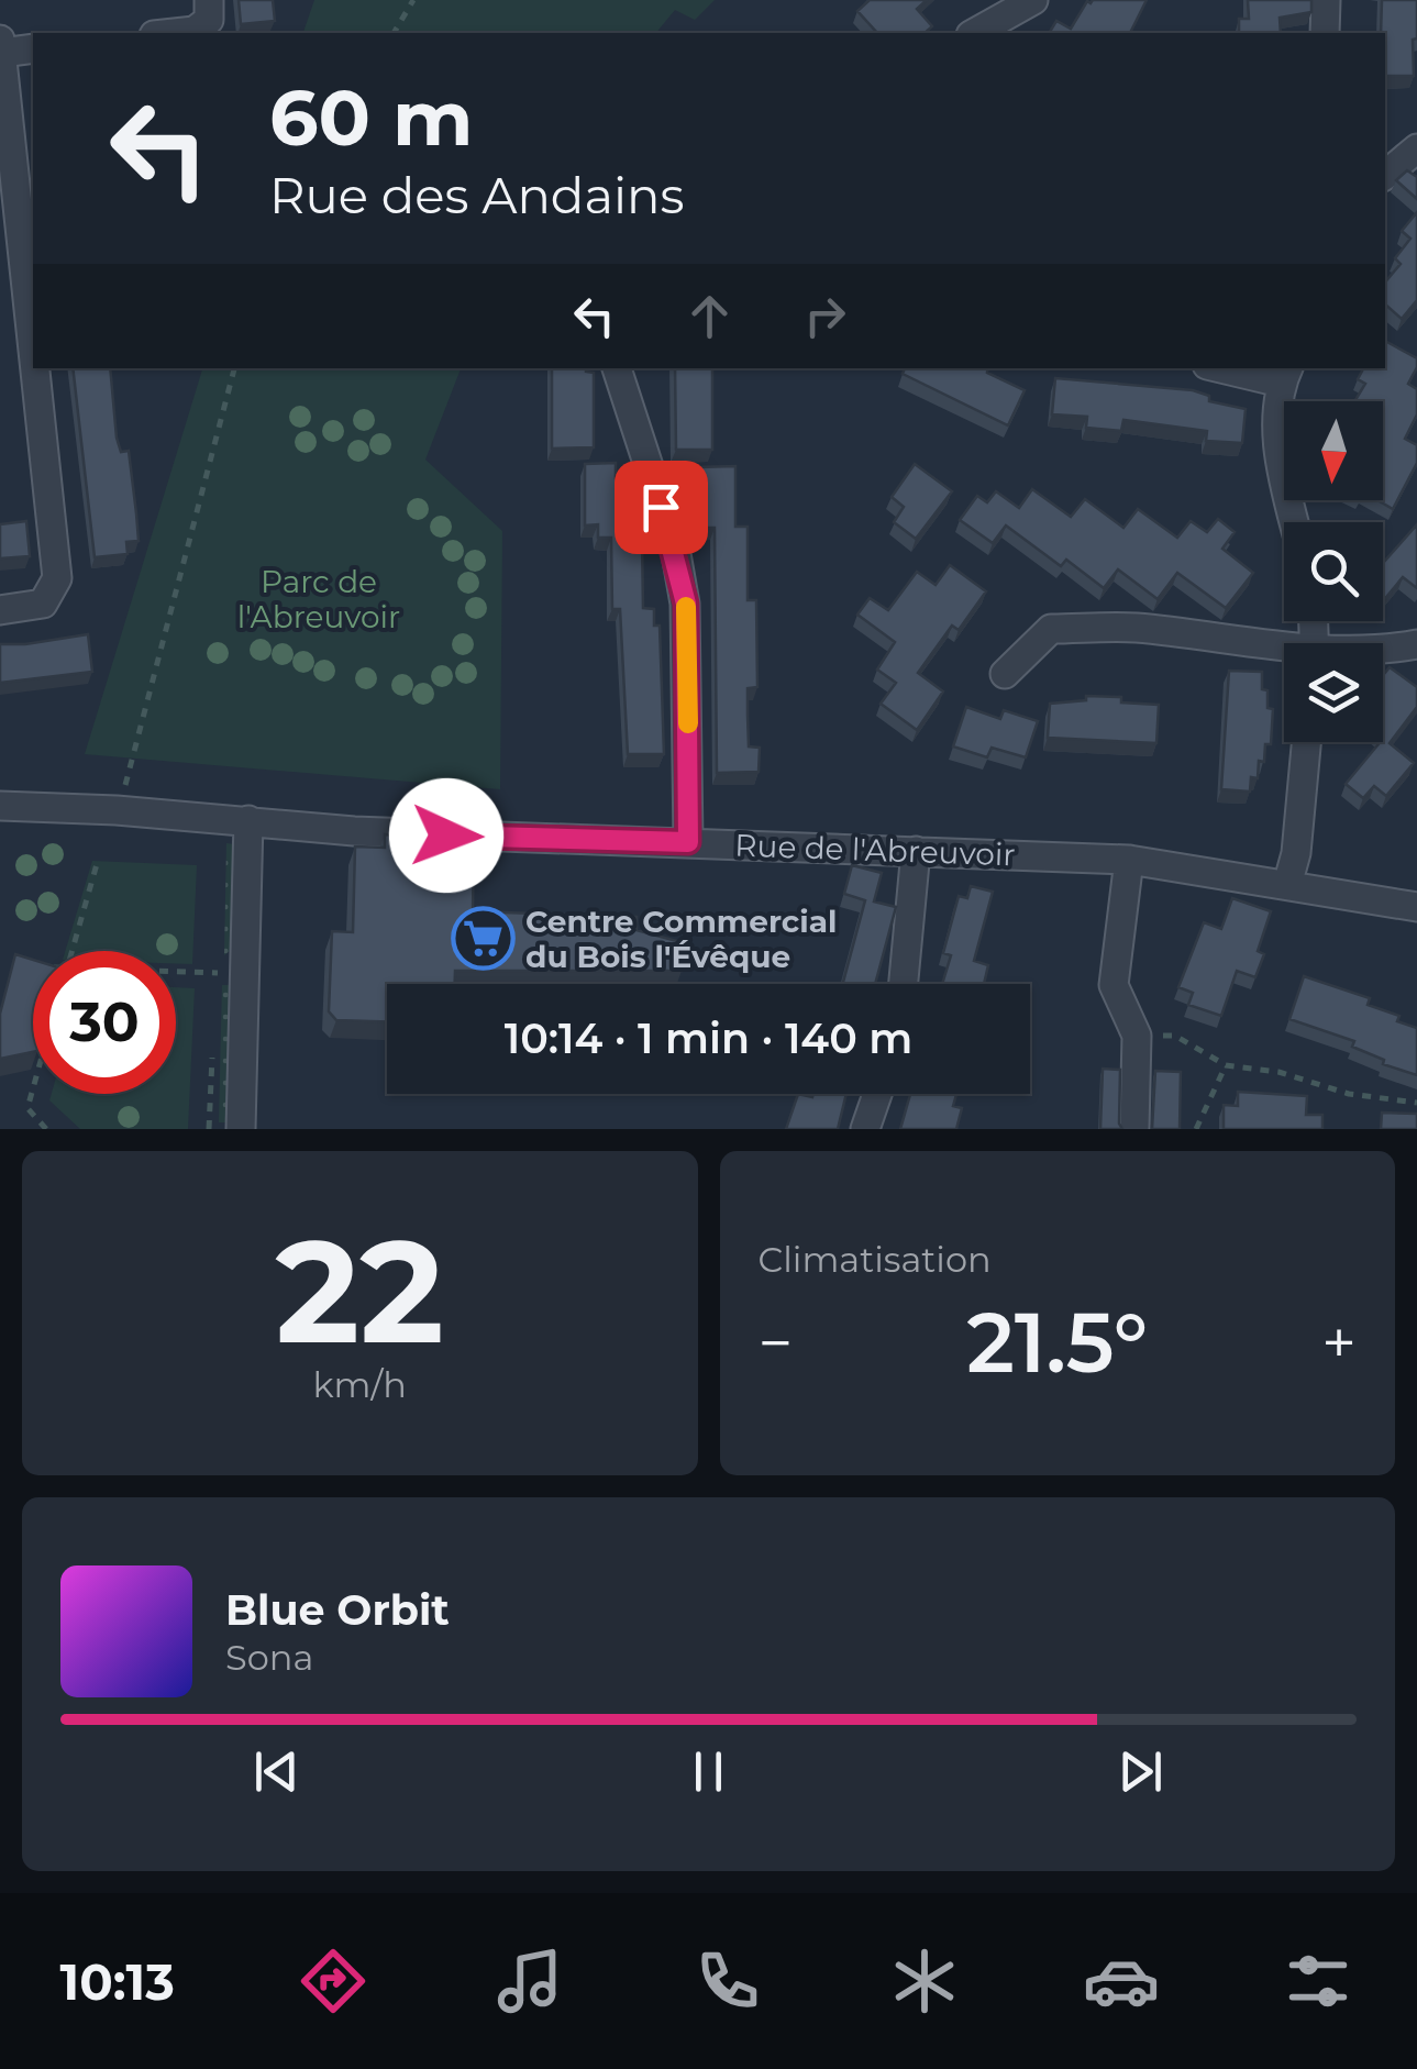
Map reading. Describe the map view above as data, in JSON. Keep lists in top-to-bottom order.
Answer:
{
  "streets": {
    "street": ["Rue de l'Abreuvoir"]
  },
  "parks": ["Parc de l'Abreuvoir"],
  "places": {
    "supermarket": ["Centre Commercial du Bois l'Évêque"]
  },
  "north": "bottom",
  "page": {
    "turn": ["60 m", "Rue des Andains"],
    "limit": "30",
    "trip": "10:14 · 1 min · 140 m",
    "tile": [
      ["22", "km/h"],
      "Climatisation"
    ],
    "heat": ["−", "21.5°", "+"],
    "song": ["Blue Orbit", "Sona"],
    "tabs": "10:13"
  }
}
